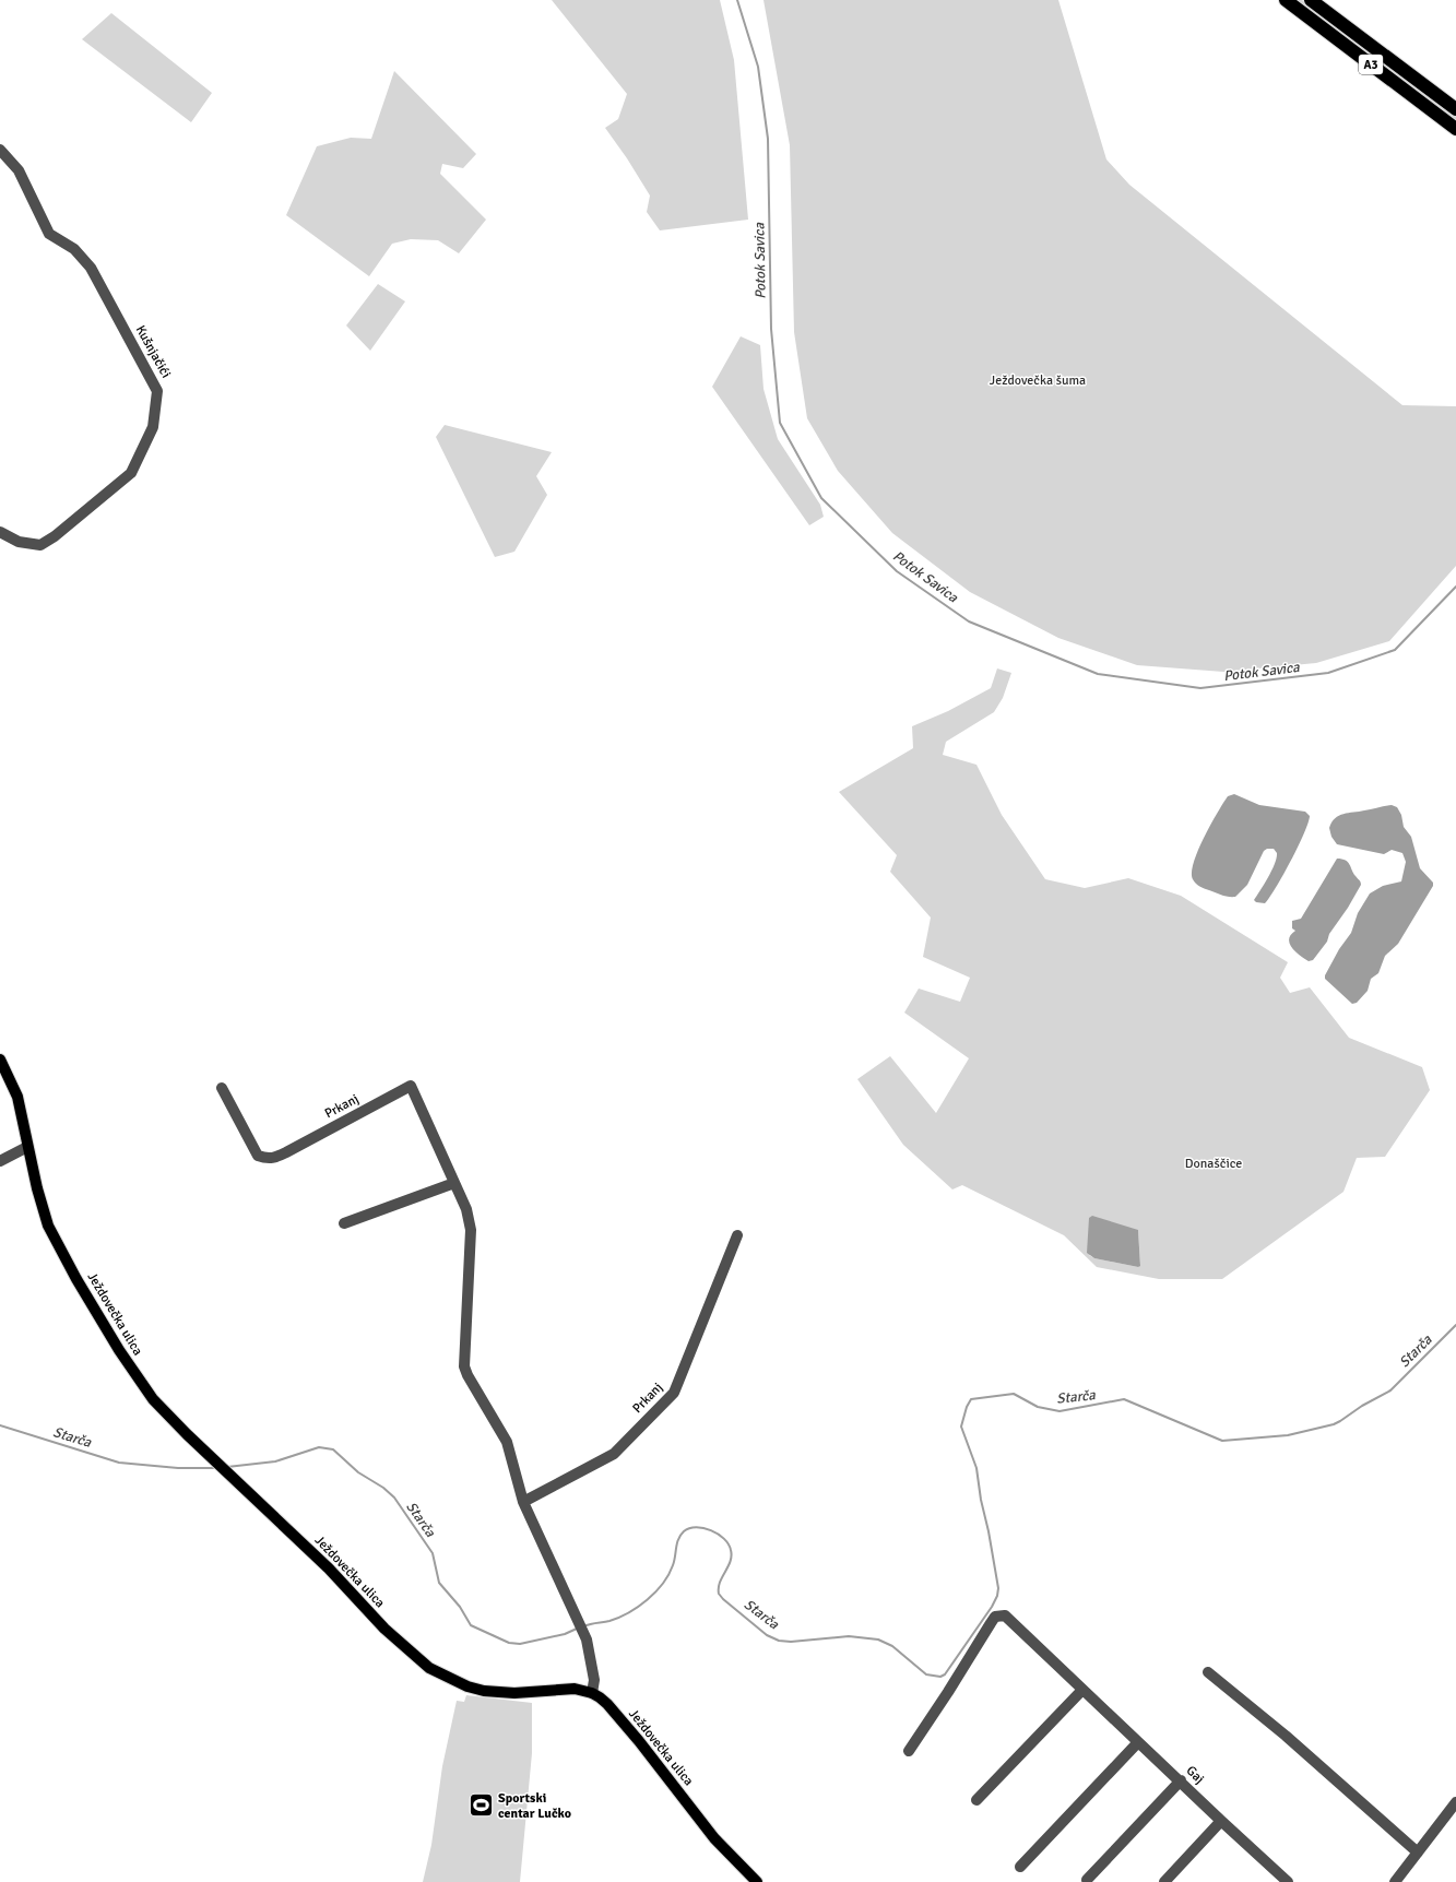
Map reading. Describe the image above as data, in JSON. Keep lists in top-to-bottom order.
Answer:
{
  "streets": {
    "highway": ["A3"],
    "main road": ["Ježdovečka ulica"],
    "street": ["Kušnjačići", "Prkanj", "Gaj"]
  },
  "crossings": [
    ["Prkanj", "Ježdovečka ulica"]
  ],
  "water": ["Potok Savica", "Starča"],
  "parks": ["Ježdovečka šuma", "Donaščice"],
  "places": {
    "sports": ["Sportski centar Lučko"]
  }
}
